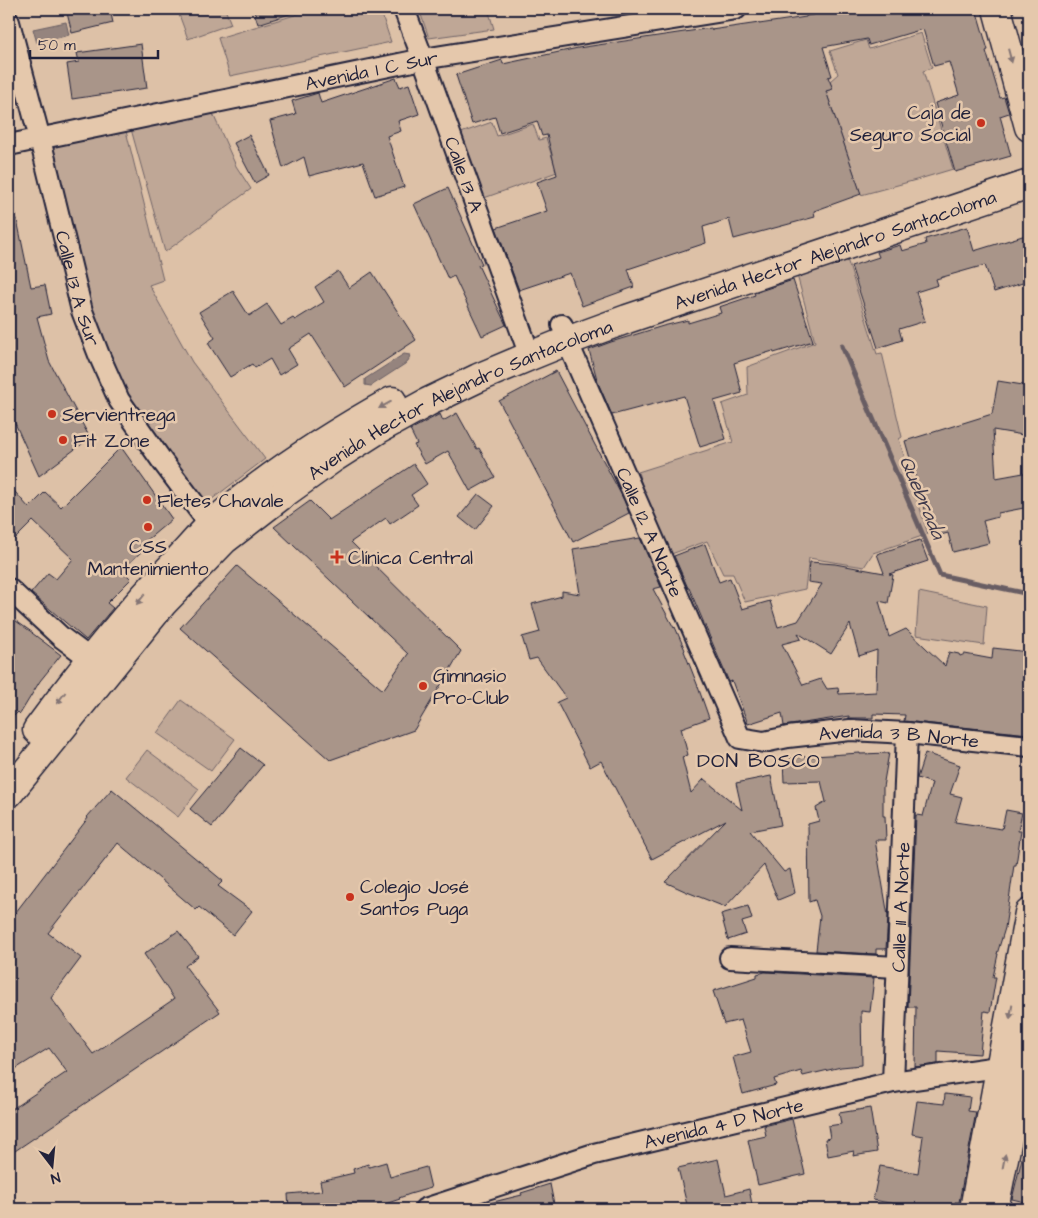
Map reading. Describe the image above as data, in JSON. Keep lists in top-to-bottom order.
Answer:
{
  "streets": {
    "main road": ["Avenida Hector Alejandro Santacoloma"],
    "street": [
      "Avenida 1 C Sur",
      "Calle 13 A",
      "Calle 13 A Sur",
      "Calle 12 A Norte",
      "Avenida 3 B Norte",
      "Calle 11 A Norte",
      "Avenida 4 D Norte"
    ]
  },
  "crossings": [
    ["Avenida 1 C Sur", "Calle 13 A"],
    ["Avenida 1 C Sur", "Calle 13 A Sur"],
    ["Calle 13 A", "Avenida Hector Alejandro Santacoloma"],
    ["Avenida Hector Alejandro Santacoloma", "Calle 13 A Sur"],
    ["Avenida Hector Alejandro Santacoloma", "Calle 12 A Norte"],
    ["Calle 12 A Norte", "Avenida 3 B Norte"],
    ["Avenida 3 B Norte", "Calle 11 A Norte"],
    ["Calle 11 A Norte", "Avenida 4 D Norte"]
  ],
  "districts": ["DON BOSCO"],
  "water": ["Quebrada"],
  "places": {
    "other": [
      "Caja de Seguro Social",
      "Servientrega",
      "Fit Zone",
      "Fletes Chavale",
      "CSS Mantenimiento",
      "Gimnasio Pro-Club",
      "Colegio José Santos Puga"
    ],
    "health": ["Clínica Central"]
  },
  "scale_bar": "50 m",
  "north": "bottom"
}
